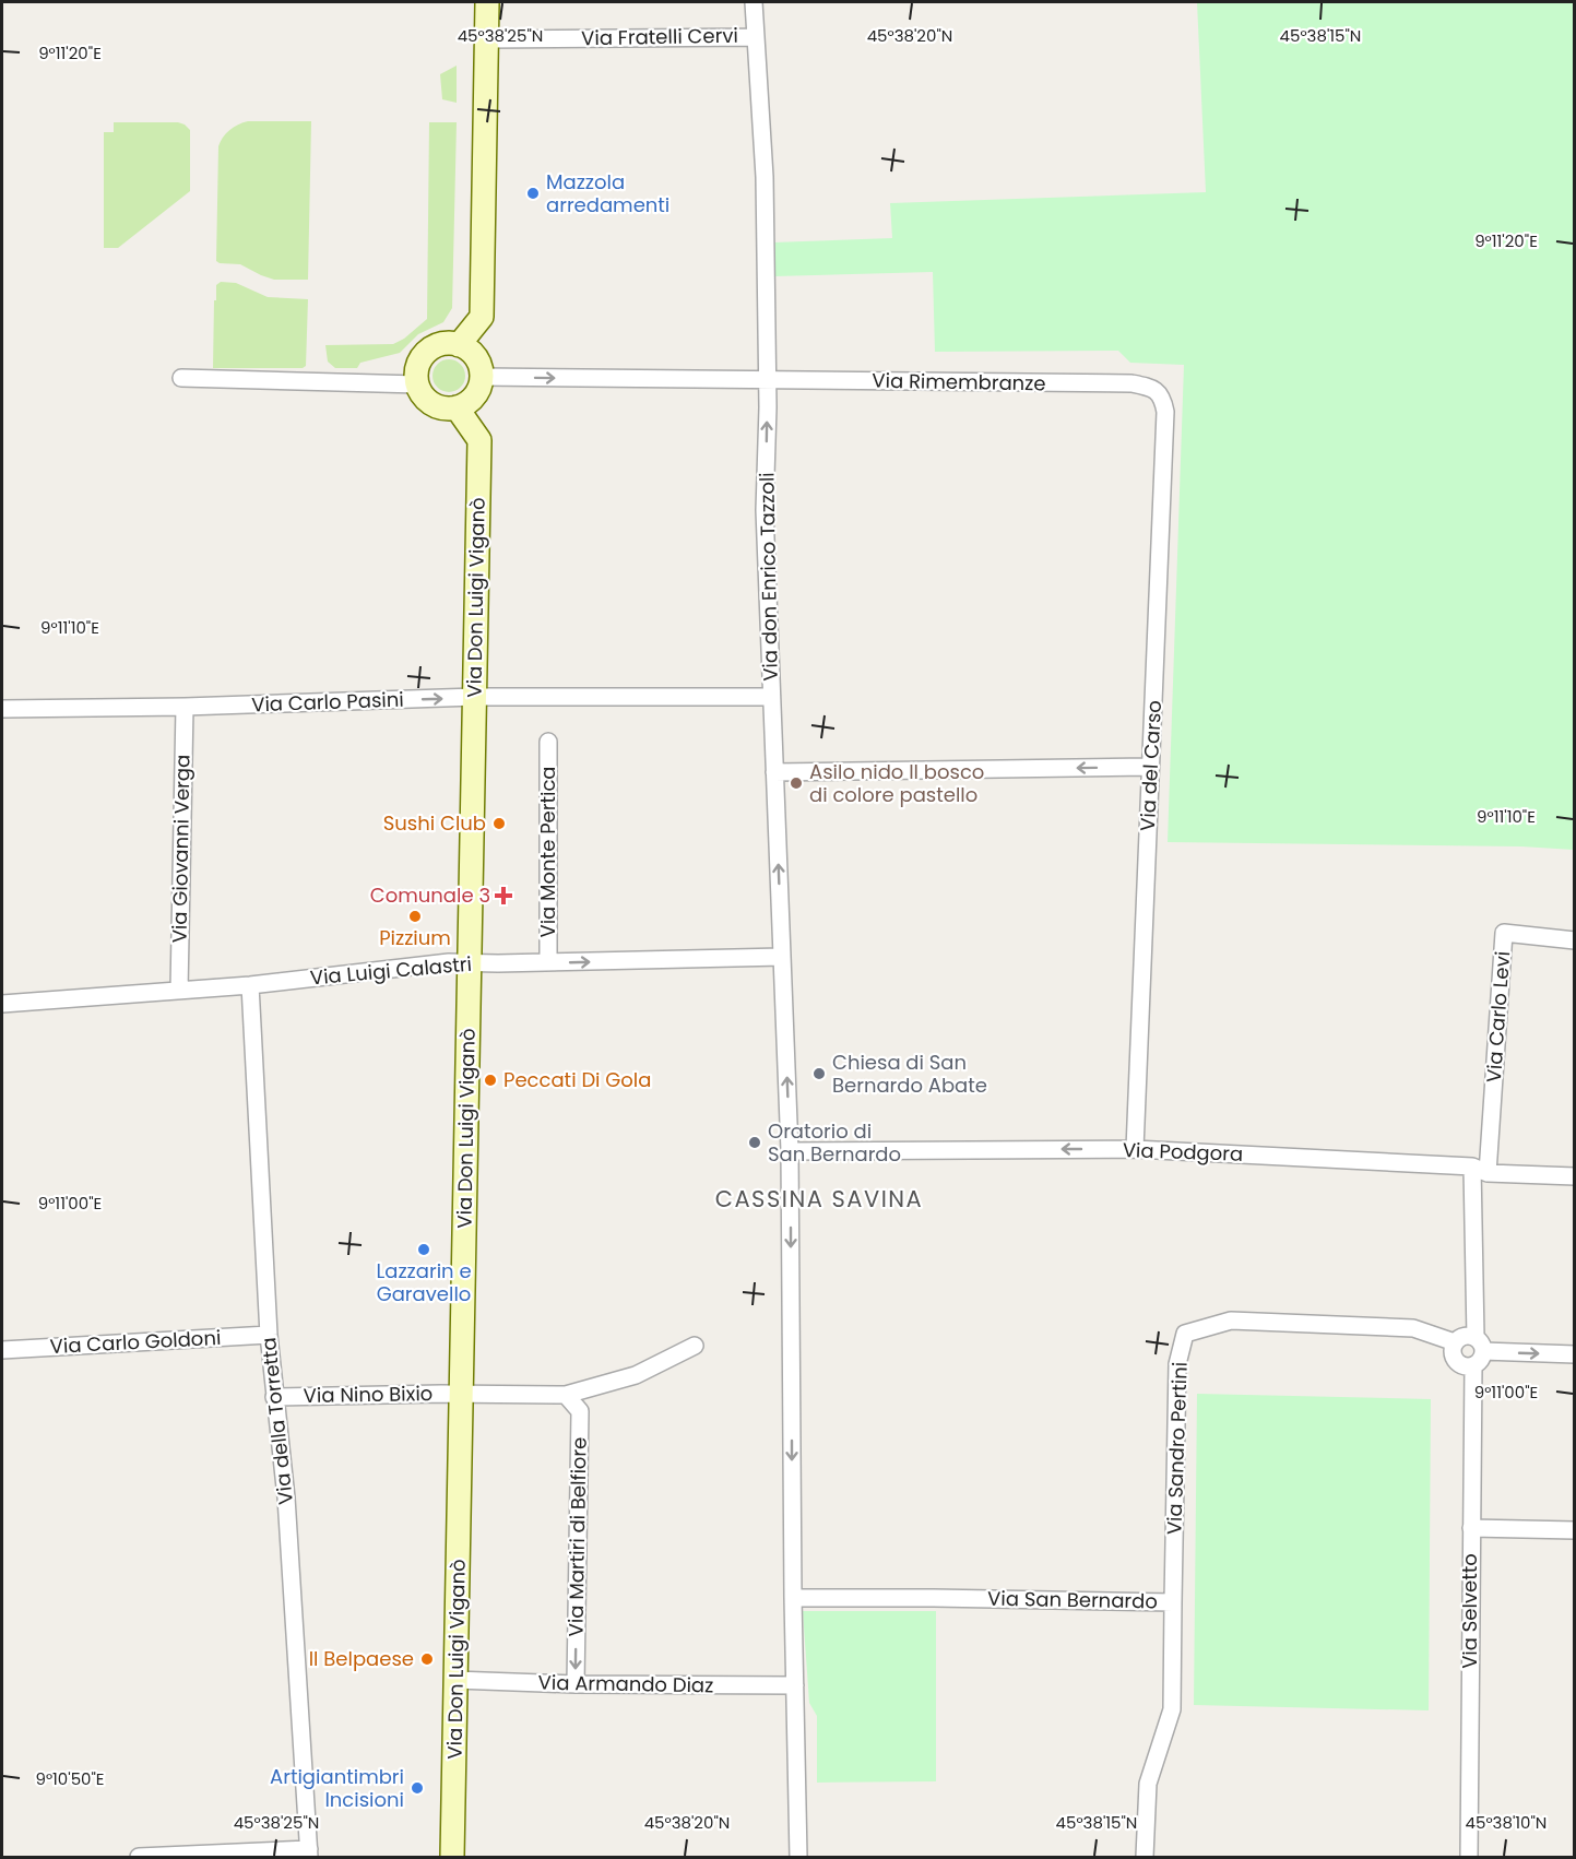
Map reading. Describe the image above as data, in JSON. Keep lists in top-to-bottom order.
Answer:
{
  "streets": {
    "street": [
      "Via Fratelli Cervi",
      "Via Rimembranze",
      "Via don Enrico Tazzoli",
      "Via Don Luigi Viganò",
      "Via Carlo Pasini",
      "Via del Carso",
      "Via Giovanni Verga",
      "Via Monte Pertica",
      "Via Luigi Calastri",
      "Via Carlo Levi",
      "Via Podgora",
      "Via Carlo Goldoni",
      "Via Nino Bixio",
      "Via della Torretta",
      "Via Sandro Pertini",
      "Via Martiri di Belfiore",
      "Via San Bernardo",
      "Via Selvetto",
      "Via Armando Diaz"
    ]
  },
  "crossings": [
    ["Via Fratelli Cervi", "Via don Enrico Tazzoli"],
    ["Via Rimembranze", "Via don Enrico Tazzoli"],
    ["Via Rimembranze", "Via Don Luigi Viganò"],
    ["Via Rimembranze", "Via del Carso"],
    ["Via don Enrico Tazzoli", "Via Carlo Pasini"],
    ["Via don Enrico Tazzoli", "Via Luigi Calastri"],
    ["Via don Enrico Tazzoli", "Via Podgora"],
    ["Via Don Luigi Viganò", "Via Carlo Pasini"],
    ["Via Don Luigi Viganò", "Via Luigi Calastri"],
    ["Via Don Luigi Viganò", "Via Nino Bixio"],
    ["Via Don Luigi Viganò", "Via Armando Diaz"],
    ["Via Carlo Pasini", "Via Giovanni Verga"],
    ["Via del Carso", "Via Podgora"],
    ["Via Giovanni Verga", "Via Luigi Calastri"],
    ["Via Monte Pertica", "Via Luigi Calastri"],
    ["Via Luigi Calastri", "Via della Torretta"],
    ["Via Carlo Levi", "Via Podgora"],
    ["Via Carlo Goldoni", "Via della Torretta"],
    ["Via Nino Bixio", "Via della Torretta"],
    ["Via Nino Bixio", "Via Martiri di Belfiore"],
    ["Via Sandro Pertini", "Via San Bernardo"],
    ["Via Sandro Pertini", "Via Selvetto"],
    ["Via Martiri di Belfiore", "Via Armando Diaz"]
  ],
  "one_way": [
    "Via Rimembranze",
    "Via don Enrico Tazzoli",
    "Via Carlo Pasini",
    "Via Podgora",
    "Via Martiri di Belfiore"
  ],
  "districts": ["CASSINA SAVINA"],
  "places": {
    "other": [
      "Mazzola arredamenti",
      "Asilo nido Il bosco di colore pastello",
      "Sushi Club",
      "Pizzium",
      "Chiesa di San Bernardo Abate",
      "Peccati Di Gola",
      "Oratorio di San Bernardo",
      "Lazzarin e Garavello",
      "Il Belpaese",
      "Artigiantimbri Incisioni"
    ],
    "health": ["Comunale 3"]
  },
  "coordinates": [
    "45°38'25\"N",
    "45°38'20\"N",
    "45°38'15\"N",
    "9°11'20\"E",
    "9°11'10\"E",
    "9°11'00\"E",
    "9°10'50\"E",
    "45°38'10\"N"
  ]
}
